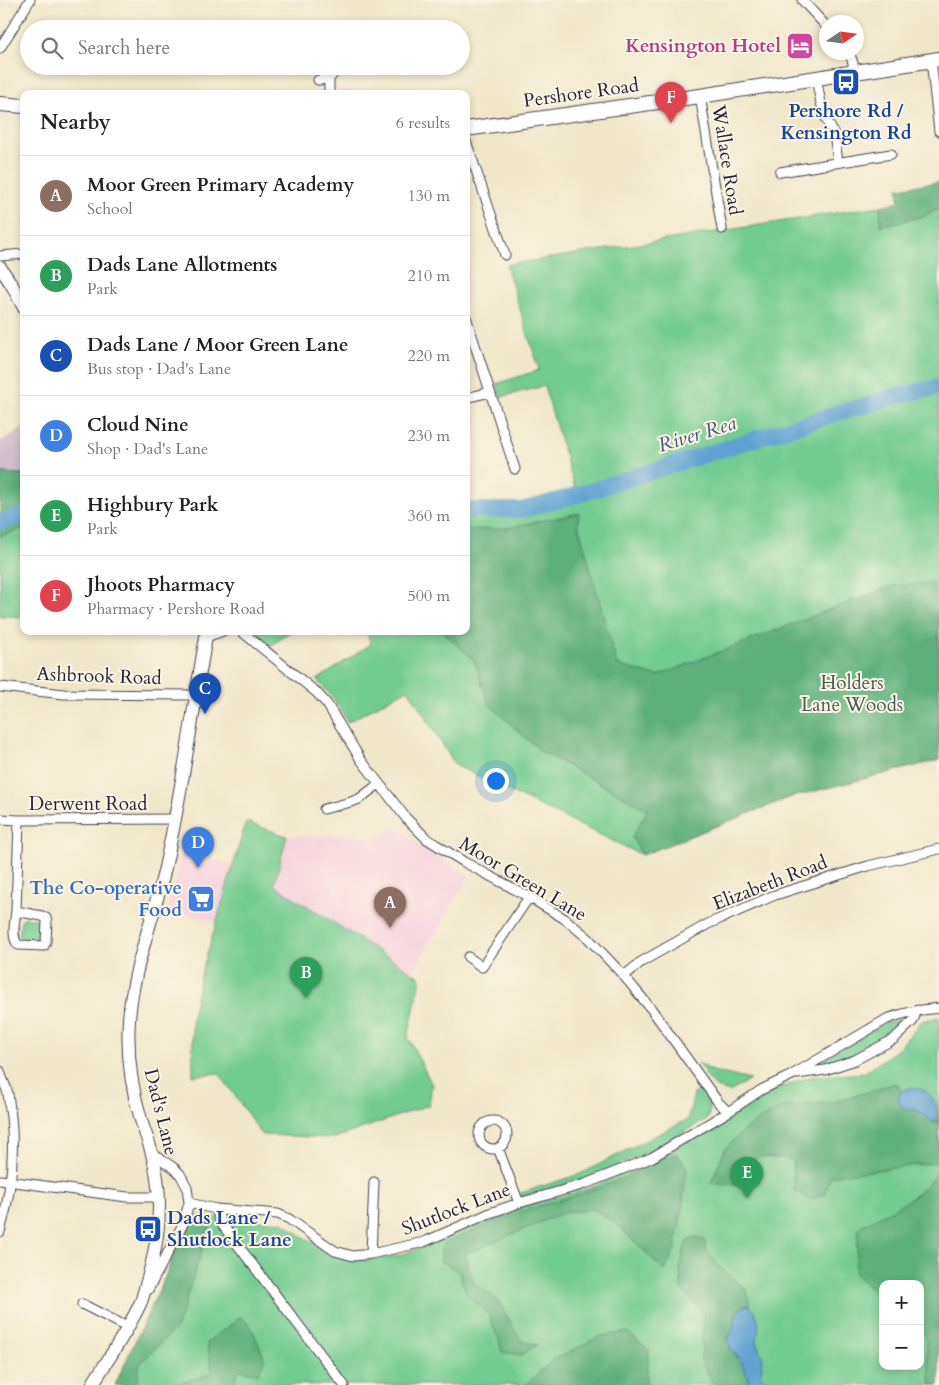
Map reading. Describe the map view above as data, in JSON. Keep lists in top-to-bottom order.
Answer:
{
  "streets": {
    "main road": ["Pershore Road"],
    "street": [
      "Wallace Road",
      "Ashbrook Road",
      "Derwent Road",
      "Moor Green Lane",
      "Elizabeth Road",
      "Dad's Lane",
      "Shutlock Lane"
    ]
  },
  "crossings": [
    ["Pershore Road", "Wallace Road"],
    ["Ashbrook Road", "Dad's Lane"],
    ["Derwent Road", "Dad's Lane"],
    ["Moor Green Lane", "Elizabeth Road"],
    ["Moor Green Lane", "Shutlock Lane"]
  ],
  "water": ["River Rea"],
  "parks": ["Holders Lane Woods"],
  "places": {
    "hotel": ["Kensington Hotel"],
    "bus stop": ["Pershore Rd / Kensington Rd", "Dads Lane / Shutlock Lane"],
    "supermarket": ["The Co-operative Food"]
  },
  "north": "right",
  "page": {
    "search": "Search here",
    "pins": [
      "F",
      "C",
      "D",
      "A",
      "B",
      "E"
    ],
    "heading": ["Nearby", "6 results"],
    "list": [
      {
        "mark": "A",
        "name": "Moor Green Primary Academy",
        "note": "School",
        "value": "130 m"
      },
      {
        "mark": "B",
        "name": "Dads Lane Allotments",
        "note": "Park",
        "value": "210 m"
      },
      {
        "mark": "C",
        "name": "Dads Lane / Moor Green Lane",
        "note": "Bus stop · Dad's Lane",
        "value": "220 m"
      },
      {
        "mark": "D",
        "name": "Cloud Nine",
        "note": "Shop · Dad's Lane",
        "value": "230 m"
      },
      {
        "mark": "E",
        "name": "Highbury Park",
        "note": "Park",
        "value": "360 m"
      },
      {
        "mark": "F",
        "name": "Jhoots Pharmacy",
        "note": "Pharmacy · Pershore Road",
        "value": "500 m"
      }
    ],
    "map_buttons": ["+", "−"]
  }
}
